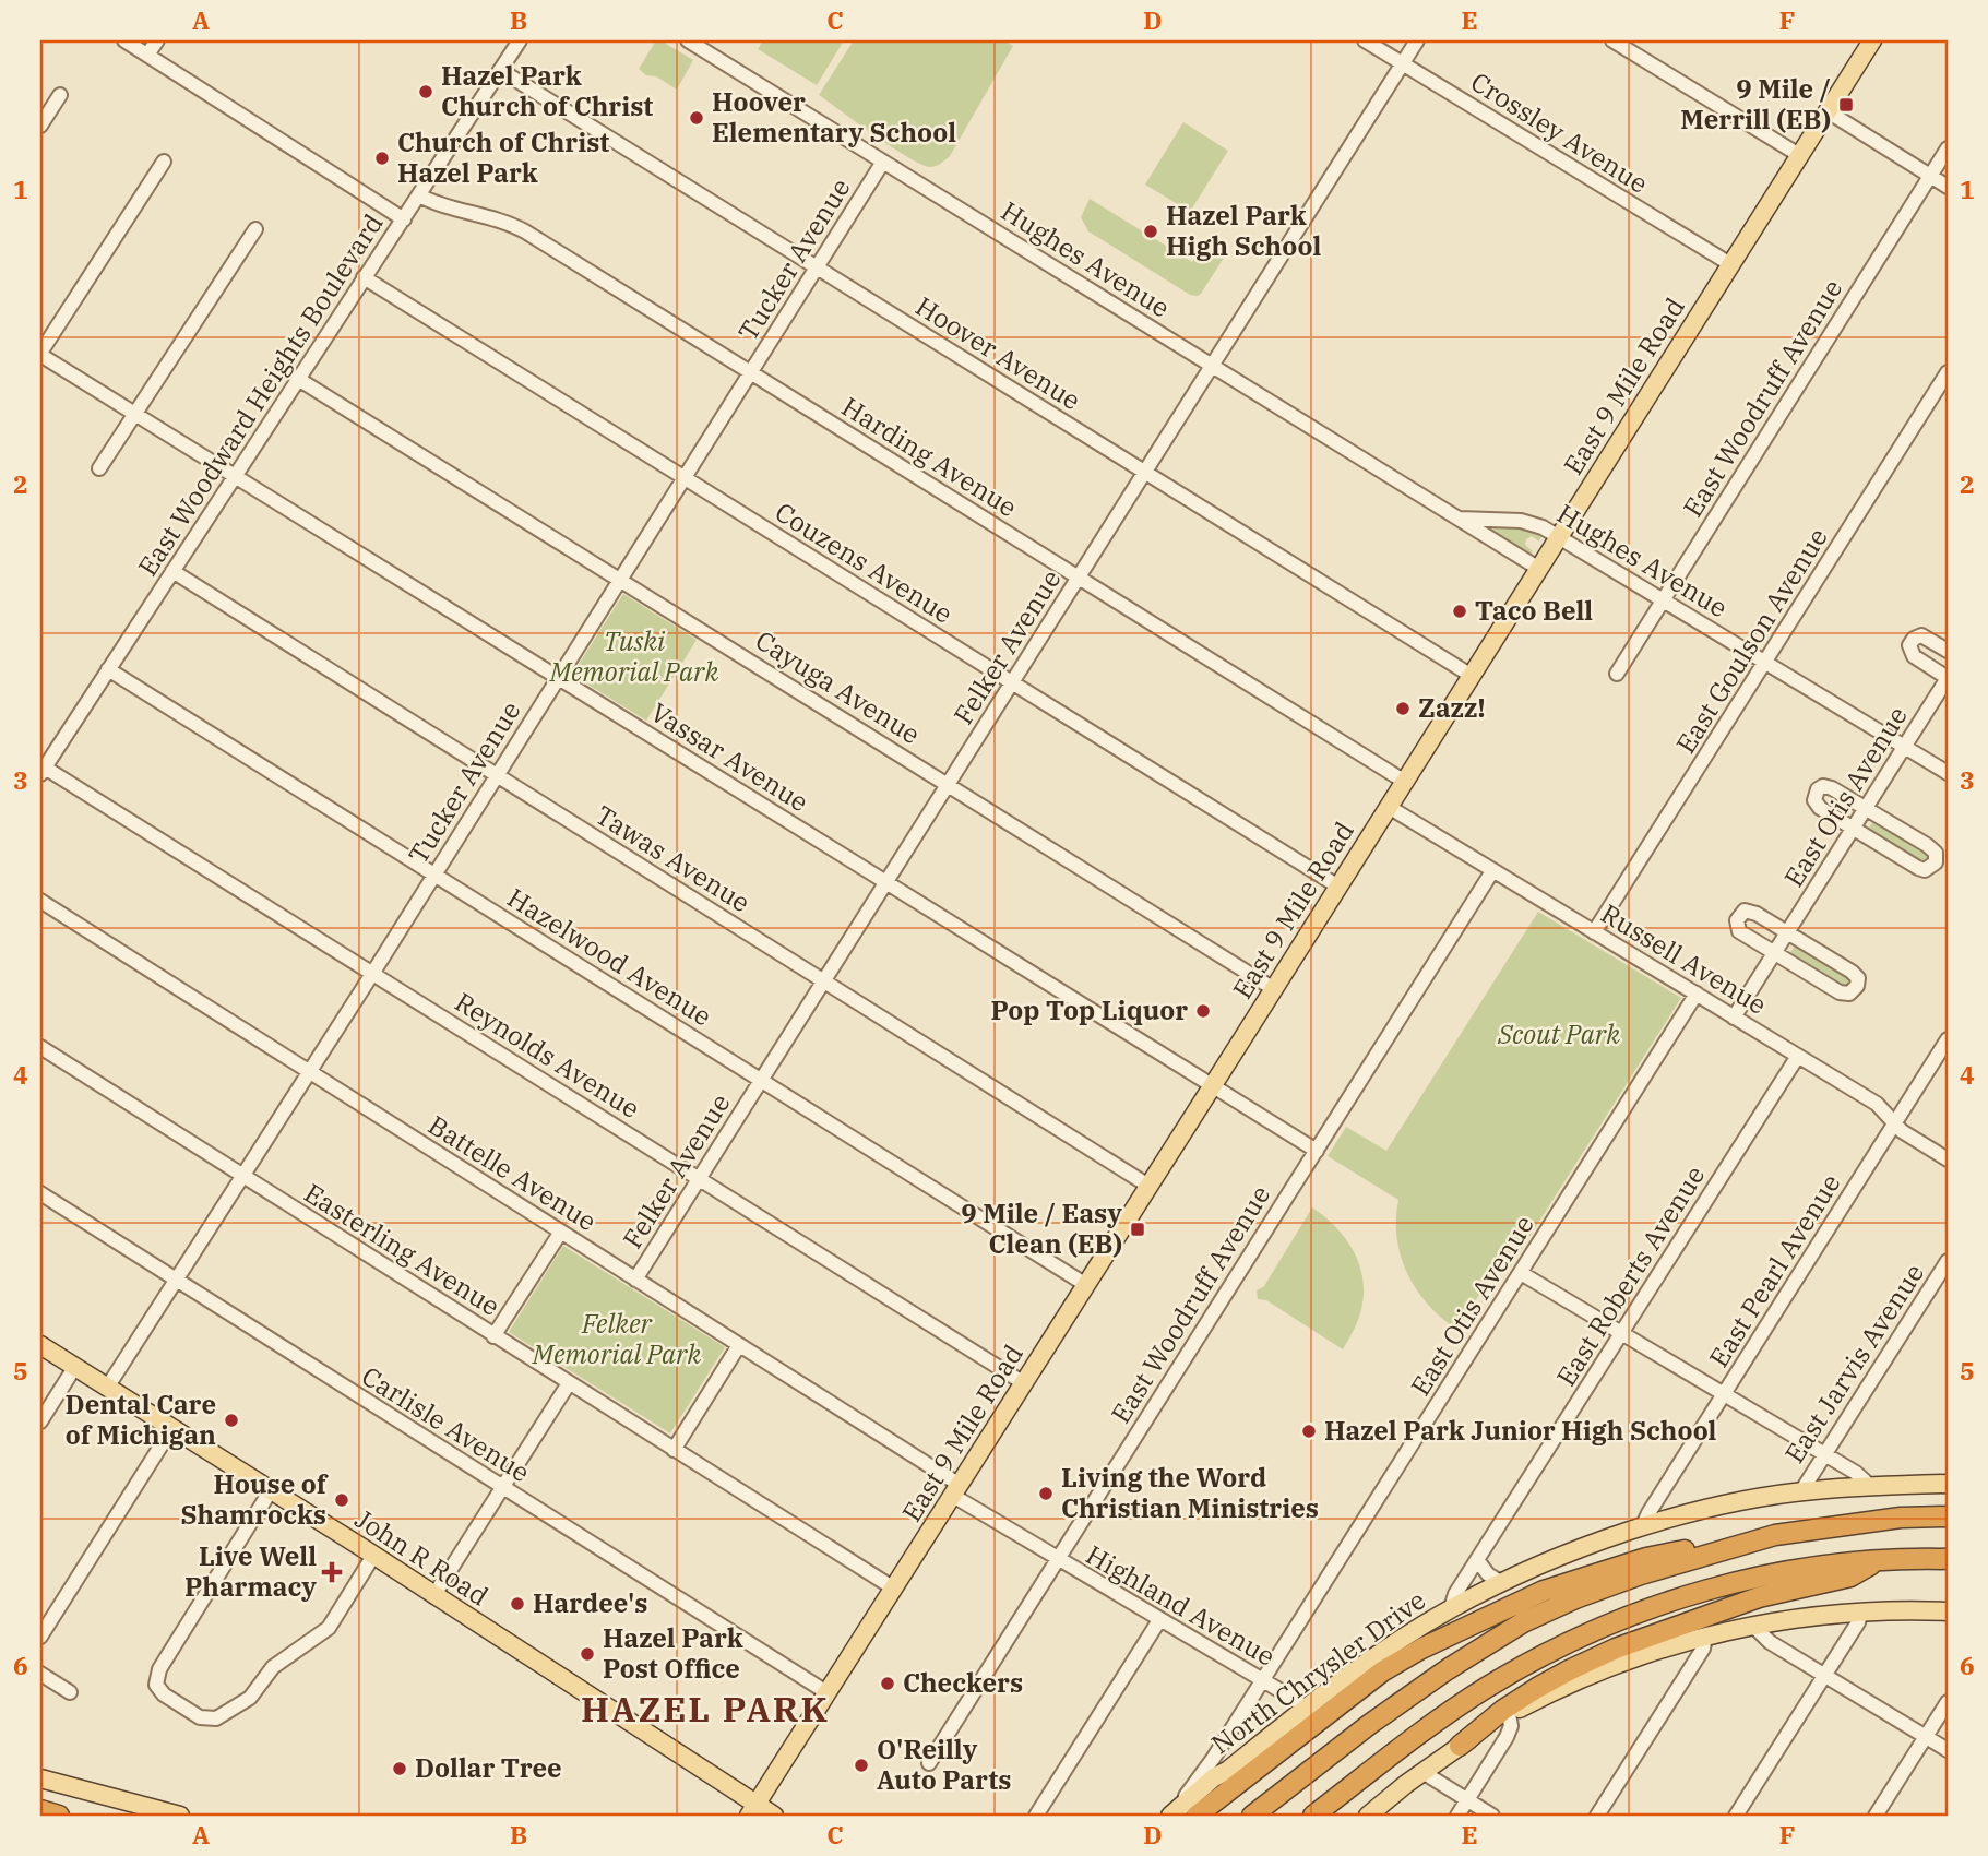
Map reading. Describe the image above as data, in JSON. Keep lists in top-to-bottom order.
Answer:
{
  "streets": {
    "main road": ["East 9 Mile Road", "John R Road", "North Chrysler Drive"],
    "street": [
      "Crossley Avenue",
      "Tucker Avenue",
      "Hughes Avenue",
      "Hoover Avenue",
      "East Woodward Heights Boulevard",
      "East Woodruff Avenue",
      "Harding Avenue",
      "Couzens Avenue",
      "East Goulson Avenue",
      "Felker Avenue",
      "Cayuga Avenue",
      "Vassar Avenue",
      "East Otis Avenue",
      "Tawas Avenue",
      "Hazelwood Avenue",
      "Russell Avenue",
      "Reynolds Avenue",
      "Battelle Avenue",
      "Easterling Avenue",
      "East Pearl Avenue",
      "East Roberts Avenue",
      "East Jarvis Avenue",
      "Carlisle Avenue",
      "Highland Avenue"
    ]
  },
  "crossings": [
    ["Crossley Avenue", "East 9 Mile Road"],
    ["Crossley Avenue", "Felker Avenue"],
    ["Tucker Avenue", "Hughes Avenue"],
    ["Tucker Avenue", "Hoover Avenue"],
    ["Tucker Avenue", "Harding Avenue"],
    ["Tucker Avenue", "Couzens Avenue"],
    ["Tucker Avenue", "Cayuga Avenue"],
    ["Tucker Avenue", "Vassar Avenue"],
    ["Tucker Avenue", "Tawas Avenue"],
    ["Tucker Avenue", "Hazelwood Avenue"],
    ["Tucker Avenue", "Reynolds Avenue"],
    ["Tucker Avenue", "Battelle Avenue"],
    ["Tucker Avenue", "Easterling Avenue"],
    ["Tucker Avenue", "Carlisle Avenue"],
    ["Tucker Avenue", "John R Road"],
    ["Hughes Avenue", "East 9 Mile Road"],
    ["Hughes Avenue", "East Woodruff Avenue"],
    ["Hughes Avenue", "East Goulson Avenue"],
    ["Hughes Avenue", "Felker Avenue"],
    ["Hughes Avenue", "East Otis Avenue"],
    ["Hoover Avenue", "East 9 Mile Road"],
    ["Hoover Avenue", "East Woodward Heights Boulevard"],
    ["Hoover Avenue", "Felker Avenue"],
    ["East 9 Mile Road", "Harding Avenue"],
    ["East 9 Mile Road", "Couzens Avenue"],
    ["East 9 Mile Road", "Cayuga Avenue"],
    ["East 9 Mile Road", "Vassar Avenue"],
    ["East 9 Mile Road", "Tawas Avenue"],
    ["East 9 Mile Road", "Hazelwood Avenue"],
    ["East 9 Mile Road", "Russell Avenue"],
    ["East 9 Mile Road", "Reynolds Avenue"],
    ["East 9 Mile Road", "Battelle Avenue"],
    ["East 9 Mile Road", "Easterling Avenue"],
    ["East 9 Mile Road", "Carlisle Avenue"],
    ["East 9 Mile Road", "John R Road"],
    ["East 9 Mile Road", "Highland Avenue"],
    ["East Woodward Heights Boulevard", "Harding Avenue"],
    ["East Woodward Heights Boulevard", "Couzens Avenue"],
    ["East Woodward Heights Boulevard", "Cayuga Avenue"],
    ["East Woodward Heights Boulevard", "Vassar Avenue"],
    ["East Woodward Heights Boulevard", "Tawas Avenue"],
    ["East Woodward Heights Boulevard", "Hazelwood Avenue"],
    ["East Woodward Heights Boulevard", "Reynolds Avenue"],
    ["East Woodruff Avenue", "Vassar Avenue"],
    ["East Woodruff Avenue", "Russell Avenue"],
    ["East Woodruff Avenue", "Highland Avenue"],
    ["Harding Avenue", "Felker Avenue"],
    ["Couzens Avenue", "Felker Avenue"],
    ["East Goulson Avenue", "Russell Avenue"],
    ["Felker Avenue", "Cayuga Avenue"],
    ["Felker Avenue", "Vassar Avenue"],
    ["Felker Avenue", "Tawas Avenue"],
    ["Felker Avenue", "Hazelwood Avenue"],
    ["Felker Avenue", "Reynolds Avenue"],
    ["Felker Avenue", "Battelle Avenue"],
    ["East Otis Avenue", "Russell Avenue"],
    ["East Otis Avenue", "Highland Avenue"],
    ["Russell Avenue", "East Pearl Avenue"],
    ["Russell Avenue", "East Roberts Avenue"],
    ["Battelle Avenue", "Highland Avenue"],
    ["East Pearl Avenue", "North Chrysler Drive"],
    ["East Roberts Avenue", "North Chrysler Drive"],
    ["East Jarvis Avenue", "North Chrysler Drive"],
    ["Highland Avenue", "North Chrysler Drive"]
  ],
  "districts": ["HAZEL PARK"],
  "parks": ["Tuski Memorial Park", "Scout Park", "Felker Memorial Park"],
  "places": {
    "other": [
      "Hazel Park Church of Christ",
      "Hoover Elementary School",
      "Church of Christ Hazel Park",
      "Hazel Park High School",
      "Taco Bell",
      "Zazz!",
      "Pop Top Liquor",
      "Dental Care of Michigan",
      "Hazel Park Junior High School",
      "Living the Word Christian Ministries",
      "House of Shamrocks",
      "Hardee's",
      "Hazel Park Post Office",
      "Checkers",
      "O'Reilly Auto Parts",
      "Dollar Tree"
    ],
    "transit": ["9 Mile / Merrill (EB)", "9 Mile / Easy Clean (EB)"],
    "health": ["Live Well Pharmacy"]
  },
  "grid": {
    "columns": [
      "A",
      "B",
      "C",
      "D",
      "E",
      "F"
    ],
    "rows": [
      "1",
      "2",
      "3",
      "4",
      "5",
      "6"
    ]
  }
}
